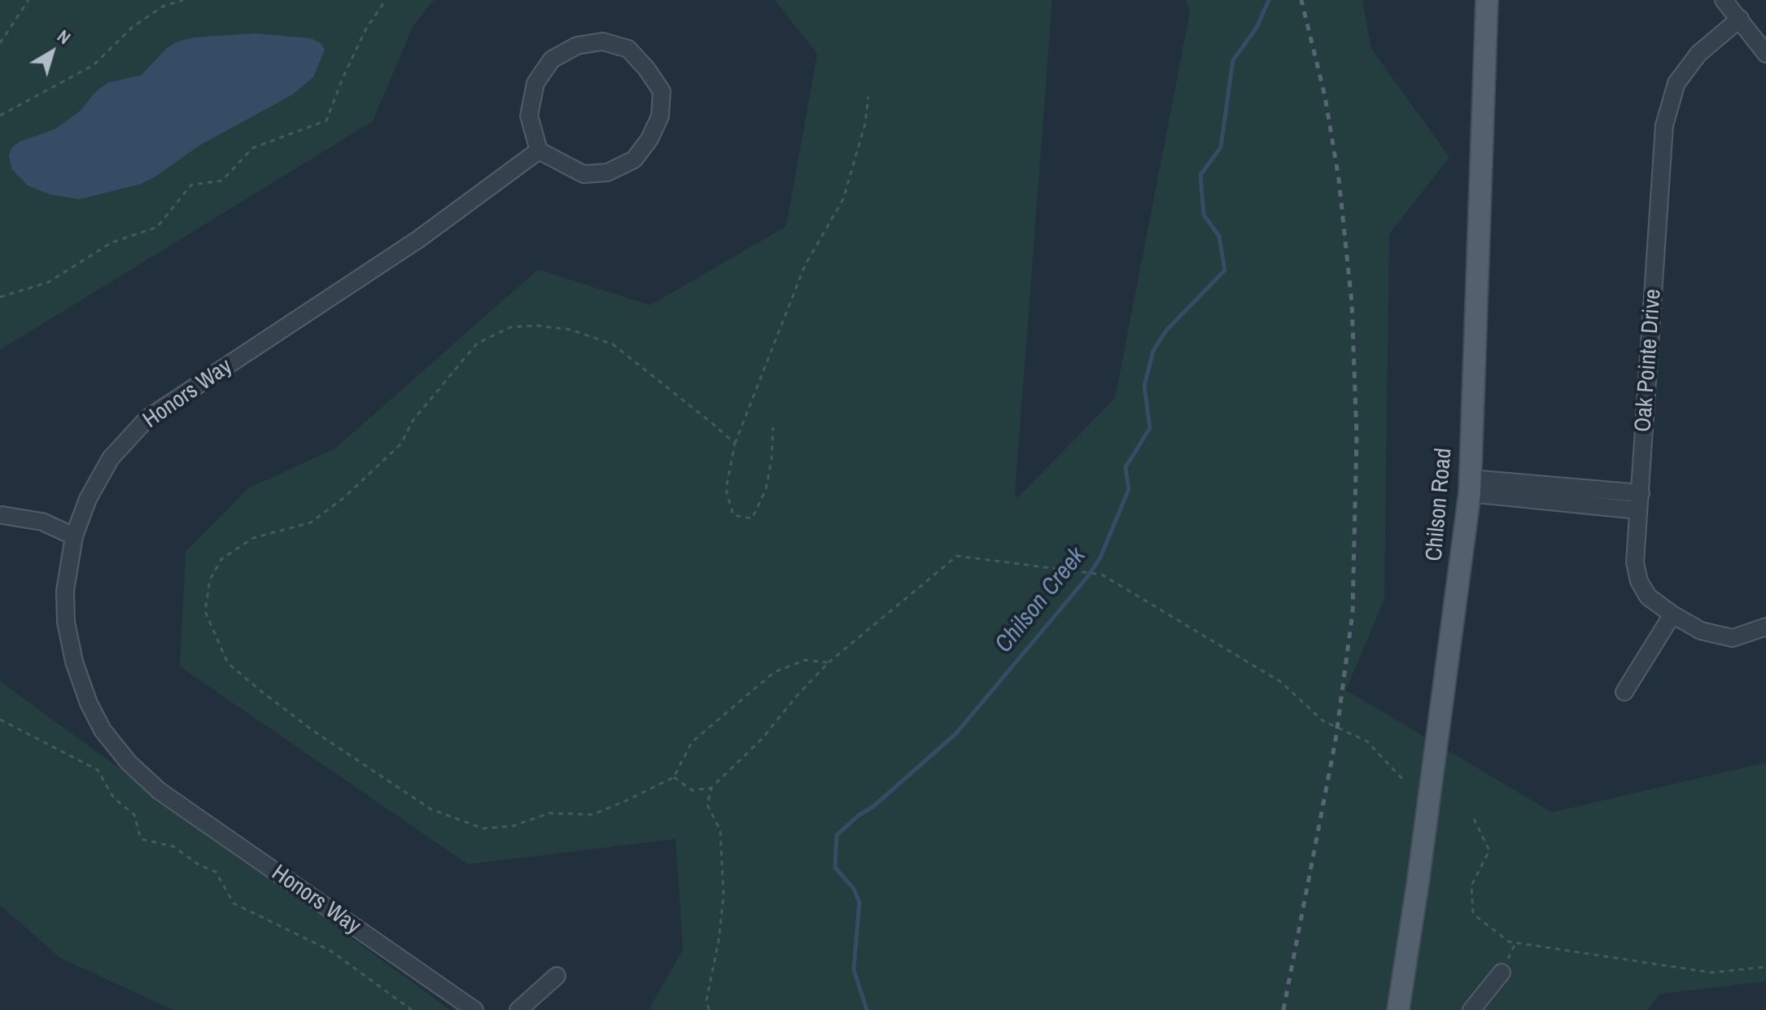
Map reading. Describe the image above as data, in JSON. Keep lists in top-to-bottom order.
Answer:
{
  "streets": {
    "main road": ["Chilson Road"],
    "street": ["Oak Pointe Drive", "Honors Way"]
  },
  "water": ["Chilson Creek"],
  "north": "top right"
}
